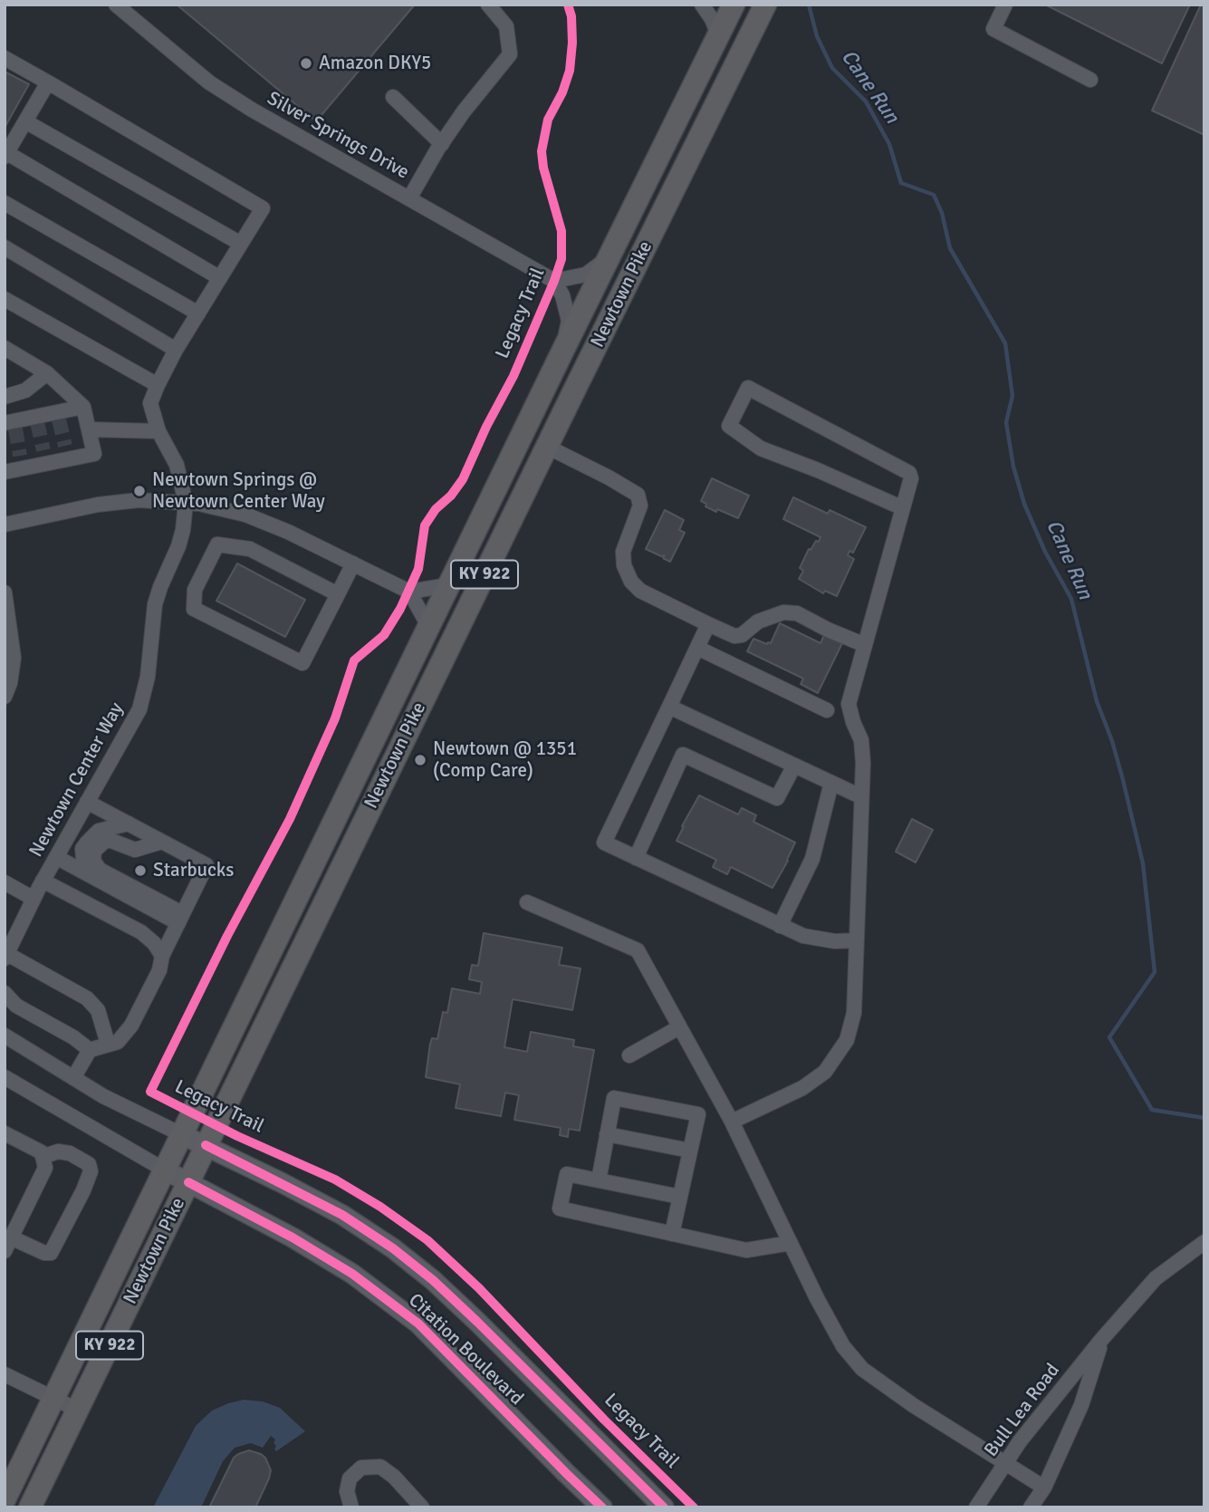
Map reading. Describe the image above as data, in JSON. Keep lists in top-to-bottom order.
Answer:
{
  "streets": {
    "highway": ["Newtown Pike", "KY 922"],
    "main road": ["Citation Boulevard"],
    "street": ["Silver Springs Drive", "Newtown Center Way", "Bull Lea Road"],
    "cycle path": ["Legacy Trail"]
  },
  "crossings": [
    ["Newtown Pike", "Citation Boulevard"]
  ],
  "water": ["Cane Run"],
  "places": [
    "Amazon DKY5",
    "Newtown Springs @ Newtown Center Way",
    "Newtown @ 1351 (Comp Care)",
    "Starbucks"
  ]
}
